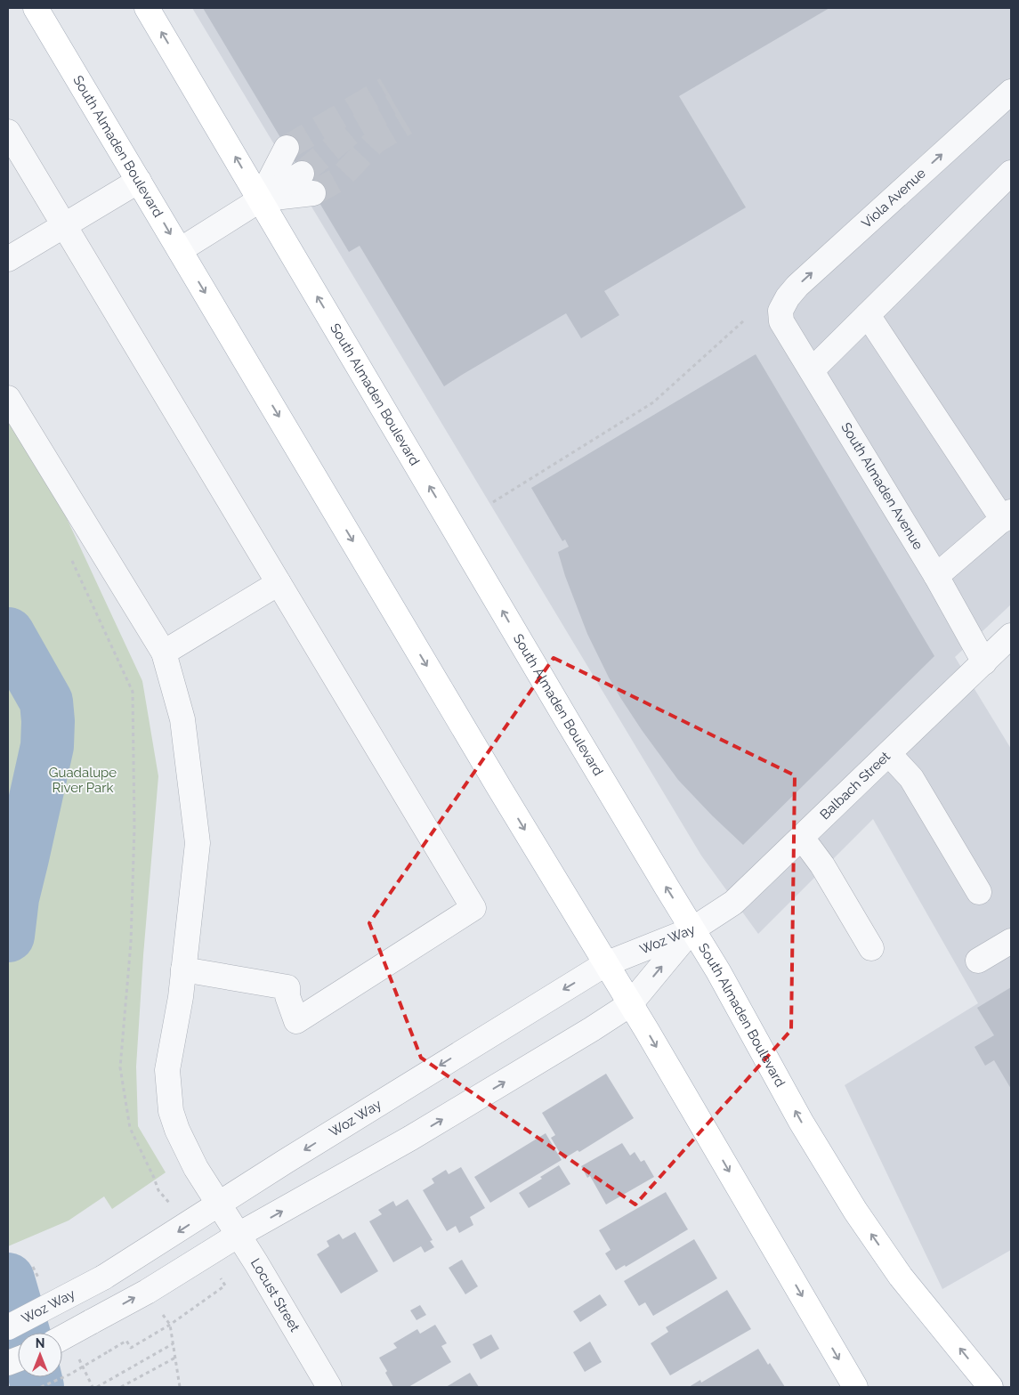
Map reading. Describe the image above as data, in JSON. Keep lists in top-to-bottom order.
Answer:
{
  "streets": {
    "main road": ["South Almaden Boulevard"],
    "street": [
      "Viola Avenue",
      "South Almaden Avenue",
      "Balbach Street",
      "Woz Way",
      "Locust Street"
    ]
  },
  "crossings": [
    ["South Almaden Boulevard", "Balbach Street"],
    ["South Almaden Boulevard", "Woz Way"],
    ["Viola Avenue", "South Almaden Avenue"],
    ["South Almaden Avenue", "Balbach Street"],
    ["Balbach Street", "Woz Way"],
    ["Woz Way", "Locust Street"]
  ],
  "parks": ["Guadalupe River Park"],
  "north": "top"
}
